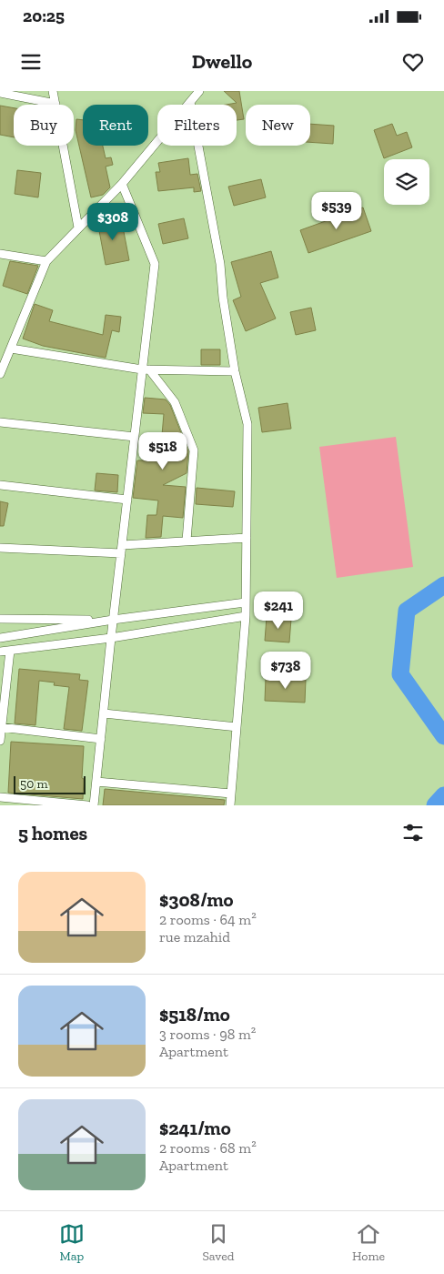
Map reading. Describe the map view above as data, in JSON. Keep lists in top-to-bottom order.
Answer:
{
  "scale_bar": "50 m",
  "page": {
    "status": "20:25",
    "header": "Dwello",
    "chip": [
      "Buy",
      "Rent",
      "Filters",
      "New"
    ],
    "price": [
      "$539",
      "$308",
      "$518",
      "$241",
      "$738"
    ],
    "scale": "50 m",
    "heading": "5 homes",
    "list": [
      {
        "name": "$308/mo",
        "note": "2 rooms · 64 m² · rue mzahid"
      },
      {
        "name": "$518/mo",
        "note": "3 rooms · 98 m² · Apartment"
      },
      {
        "name": "$241/mo",
        "note": "2 rooms · 68 m² · Apartment"
      }
    ],
    "tabs": ["Map", "Saved", "Home"]
  }
}
